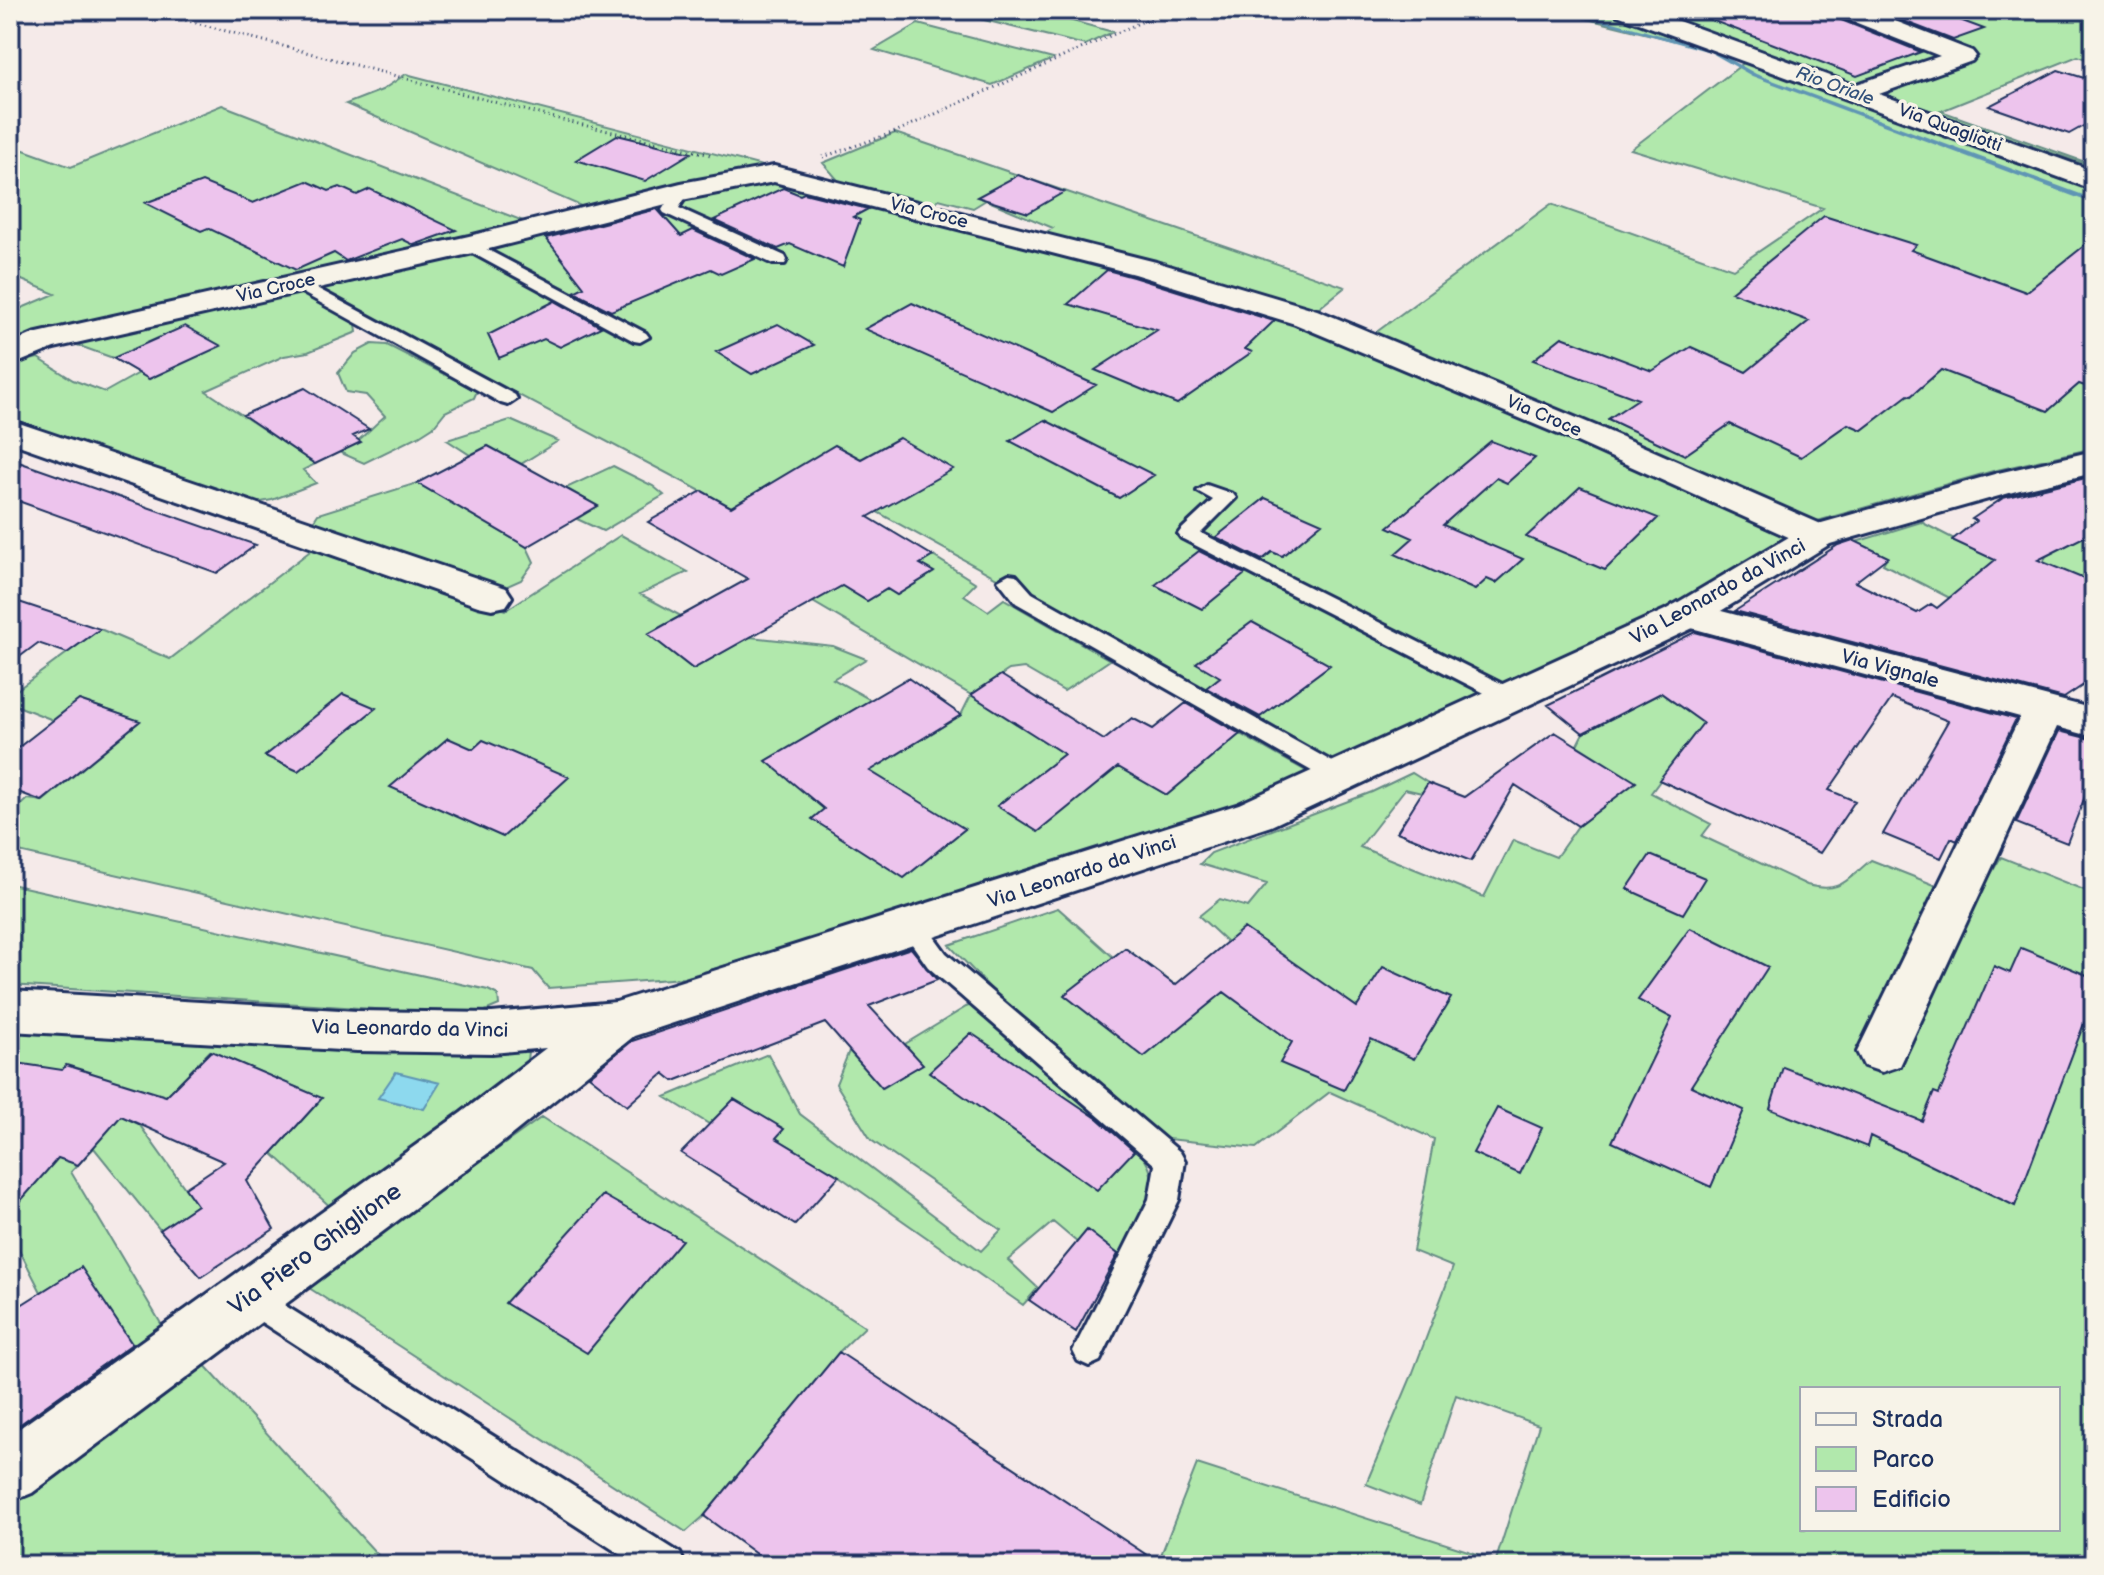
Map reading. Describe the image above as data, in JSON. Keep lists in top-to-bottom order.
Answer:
{
  "streets": {
    "street": [
      "Via Quagliotti",
      "Via Croce",
      "Via Leonardo da Vinci",
      "Via Vignale",
      "Via Piero Ghiglione"
    ]
  },
  "crossings": [
    ["Via Croce", "Via Leonardo da Vinci"],
    ["Via Leonardo da Vinci", "Via Vignale"],
    ["Via Leonardo da Vinci", "Via Piero Ghiglione"]
  ],
  "water": ["Rio Oriale"],
  "legend": ["Strada", "Parco", "Edificio"]
}
